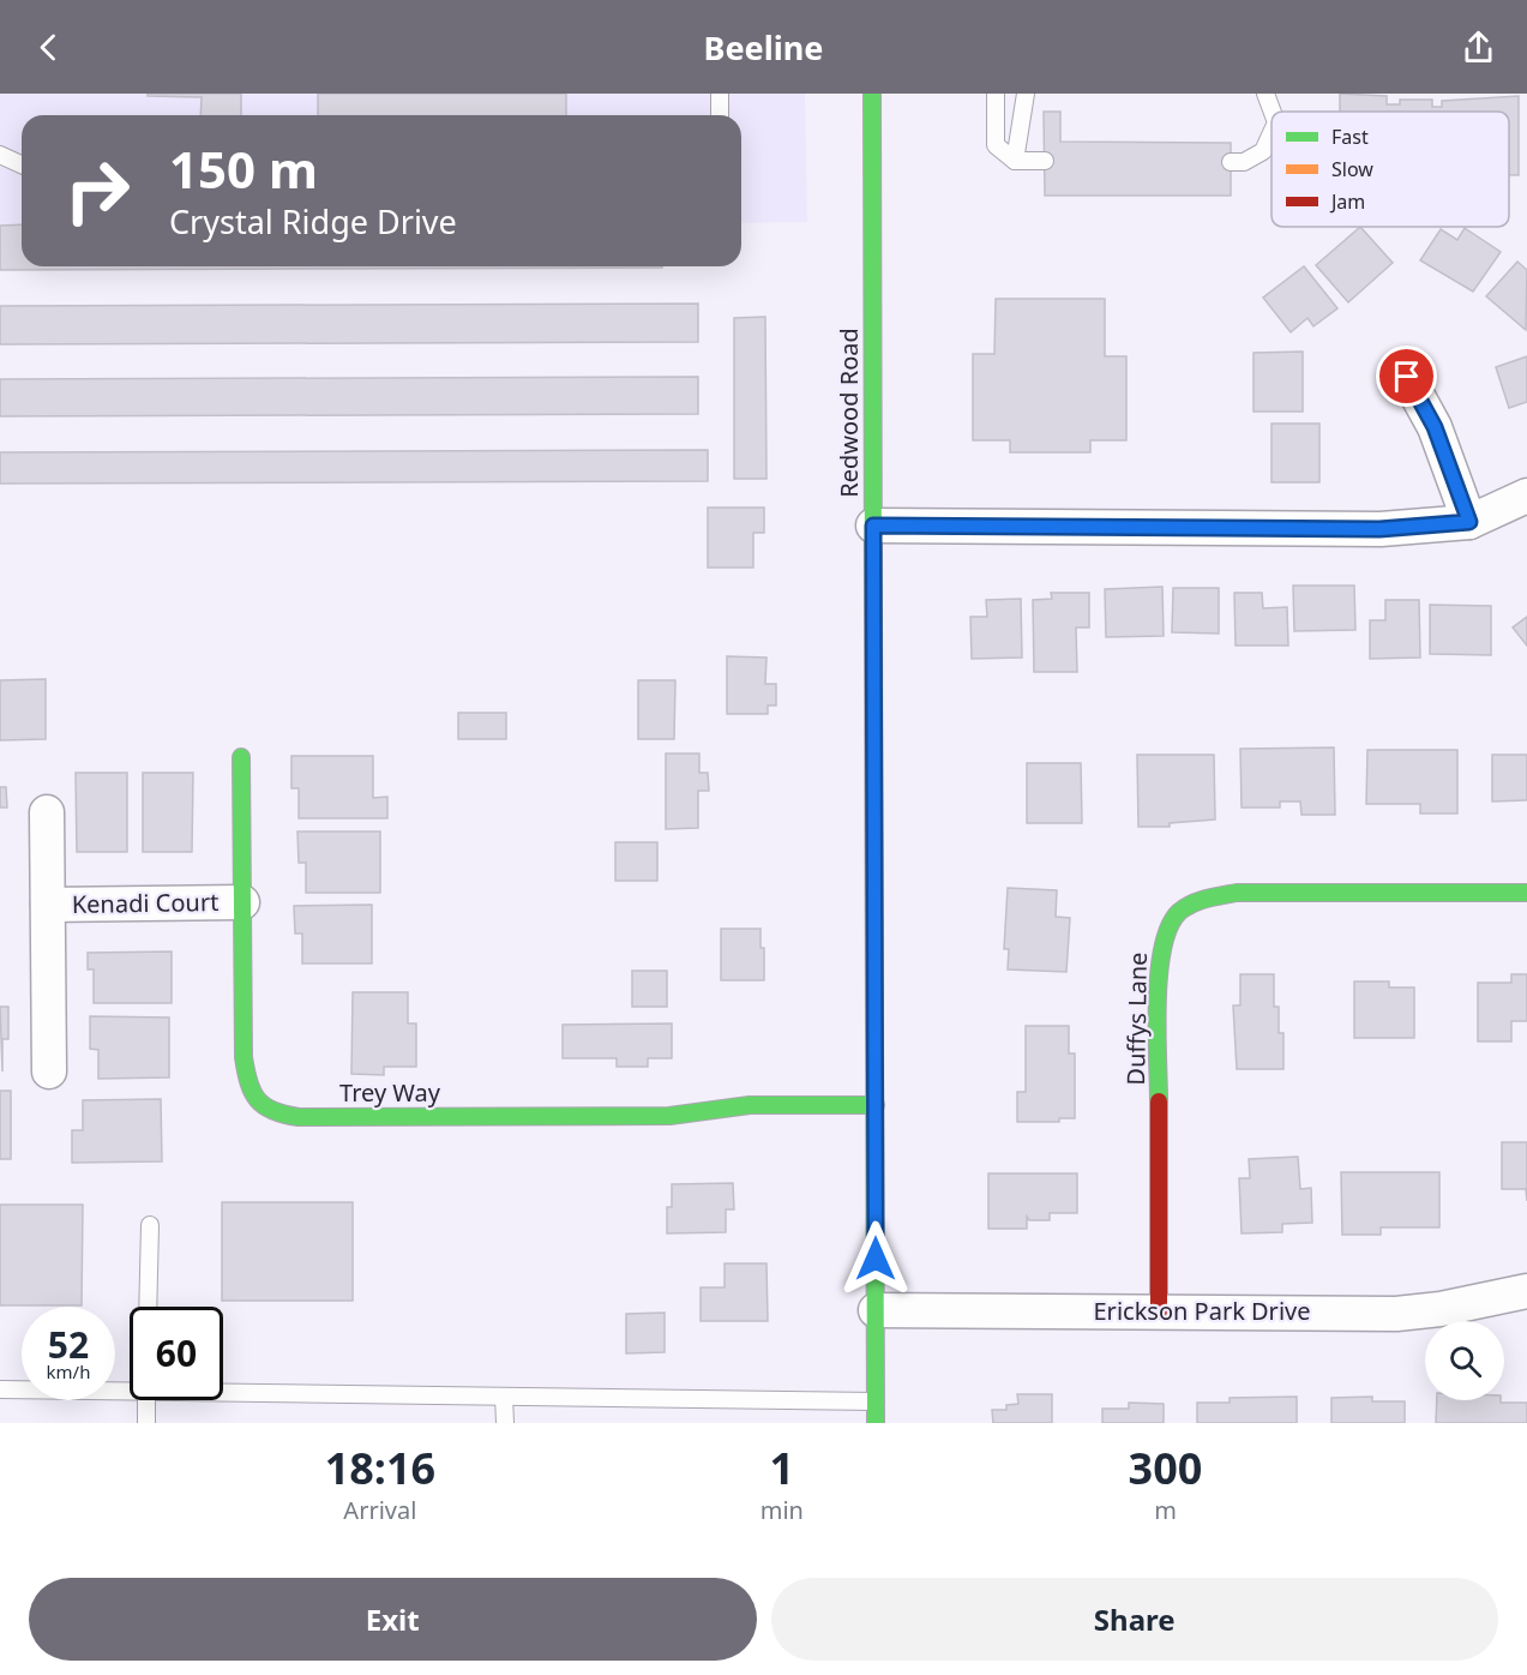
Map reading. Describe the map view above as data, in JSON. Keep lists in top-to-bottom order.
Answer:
{
  "streets": {
    "street": [
      "Redwood Road",
      "Kenadi Court",
      "Duffys Lane",
      "Trey Way",
      "Erickson Park Drive"
    ]
  },
  "crossings": [
    ["Redwood Road", "Trey Way"],
    ["Redwood Road", "Erickson Park Drive"],
    ["Kenadi Court", "Trey Way"],
    ["Duffys Lane", "Erickson Park Drive"]
  ],
  "legend": ["Fast", "Slow", "Jam"],
  "page": {
    "header": "Beeline",
    "turn": ["150 m", "Crystal Ridge Drive"],
    "speed": "52 km/h",
    "limit": "60",
    "eta": [
      "18:16",
      "Arrival",
      "1",
      "min",
      "300",
      "m"
    ],
    "buttons": ["Exit", "Share"]
  }
}
